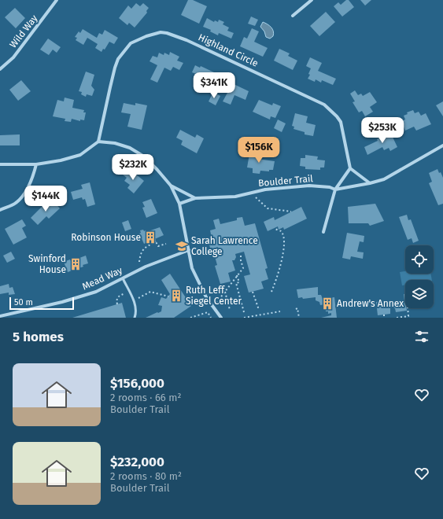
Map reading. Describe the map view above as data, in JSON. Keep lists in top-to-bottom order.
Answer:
{
  "streets": {
    "street": [
      "Wild Way",
      "Highland Circle",
      "Boulder Trail",
      "Mead Way"
    ]
  },
  "crossings": [
    ["Highland Circle", "Boulder Trail"]
  ],
  "places": {
    "building": [
      "Robinson House",
      "Swinford House",
      "Ruth Leff Siegel Center",
      "Andrew's Annex"
    ],
    "school or university": ["Sarah Lawrence College"]
  },
  "scale_bar": "50 m",
  "page": {
    "price": [
      "$341K",
      "$253K",
      "$156K",
      "$232K",
      "$144K"
    ],
    "scale": "50 m",
    "heading": "5 homes",
    "list": [
      {
        "name": "$156,000",
        "note": "2 rooms · 66 m² · Boulder Trail"
      },
      {
        "name": "$232,000",
        "note": "2 rooms · 80 m² · Boulder Trail"
      }
    ]
  }
}
